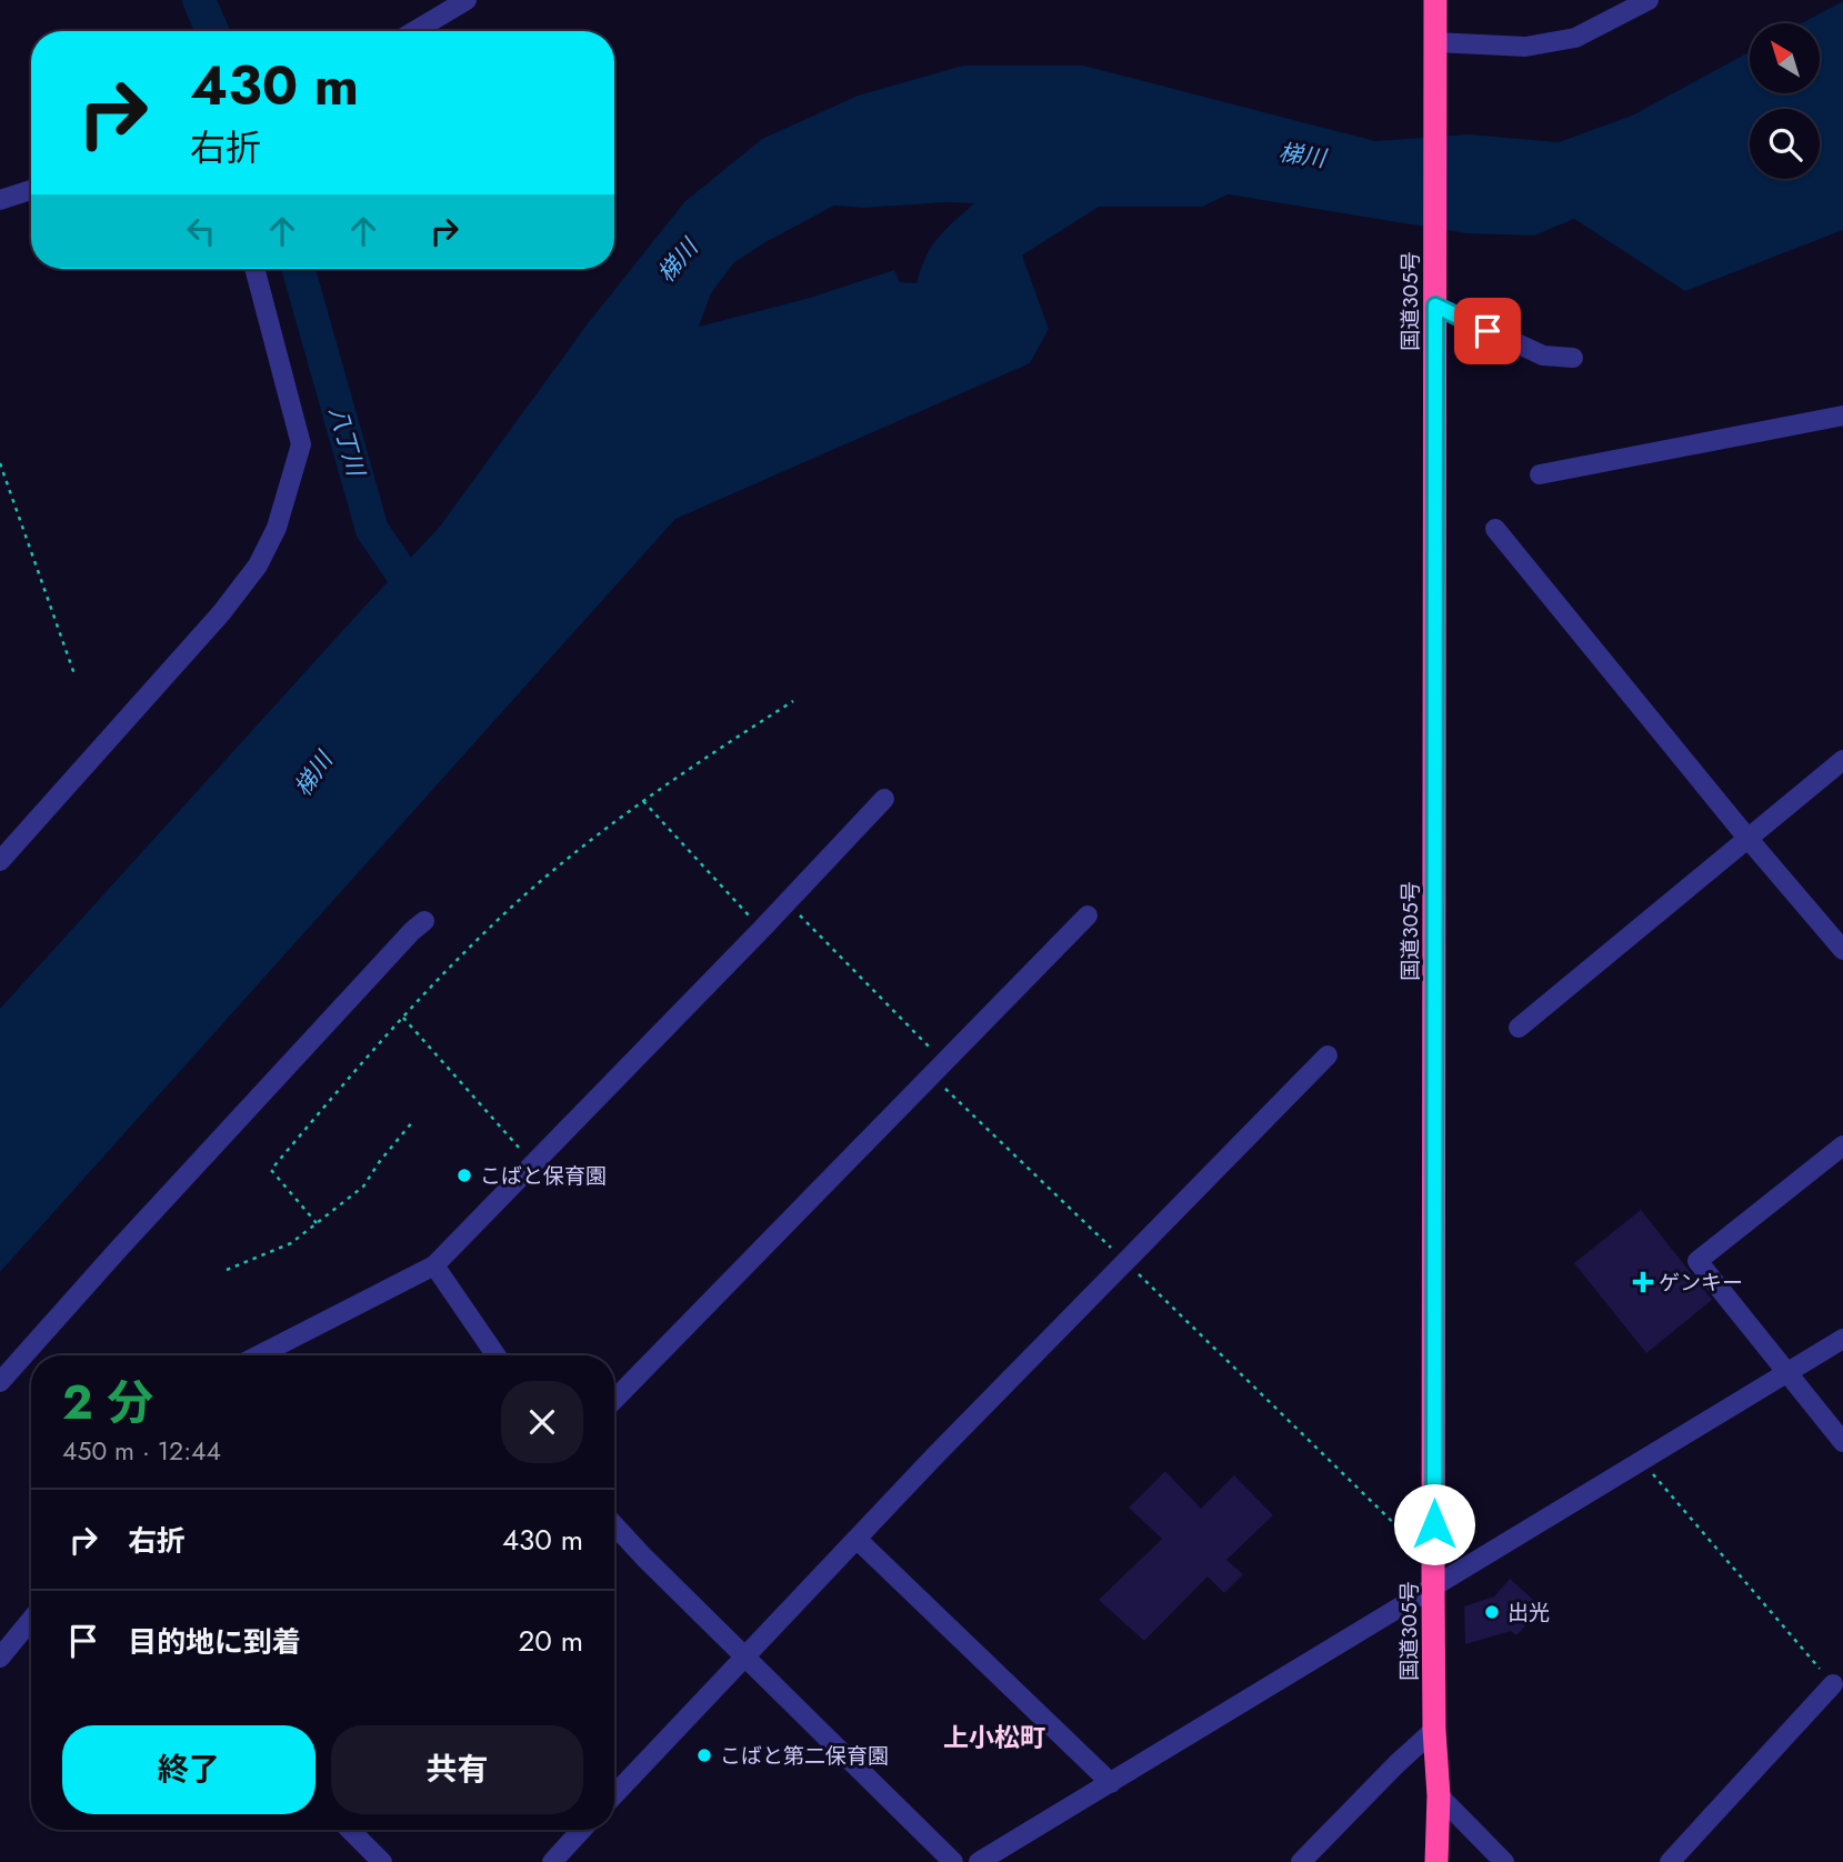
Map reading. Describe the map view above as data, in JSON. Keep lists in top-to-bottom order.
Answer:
{
  "streets": {
    "highway": ["国道305号"]
  },
  "districts": ["上小松町"],
  "water": ["梯川", "八丁川"],
  "places": {
    "other": ["こばと保育園", "出光", "こばと第二保育園"],
    "health": ["ゲンキー"]
  },
  "north": "top left",
  "page": {
    "turn": ["430 m", "右折"],
    "heading": ["2 分", "450 m · 12:44"],
    "list": [
      {
        "name": "右折",
        "value": "430 m"
      },
      {
        "name": "目的地に到着",
        "value": "20 m"
      }
    ],
    "buttons": ["終了", "共有"]
  }
}
